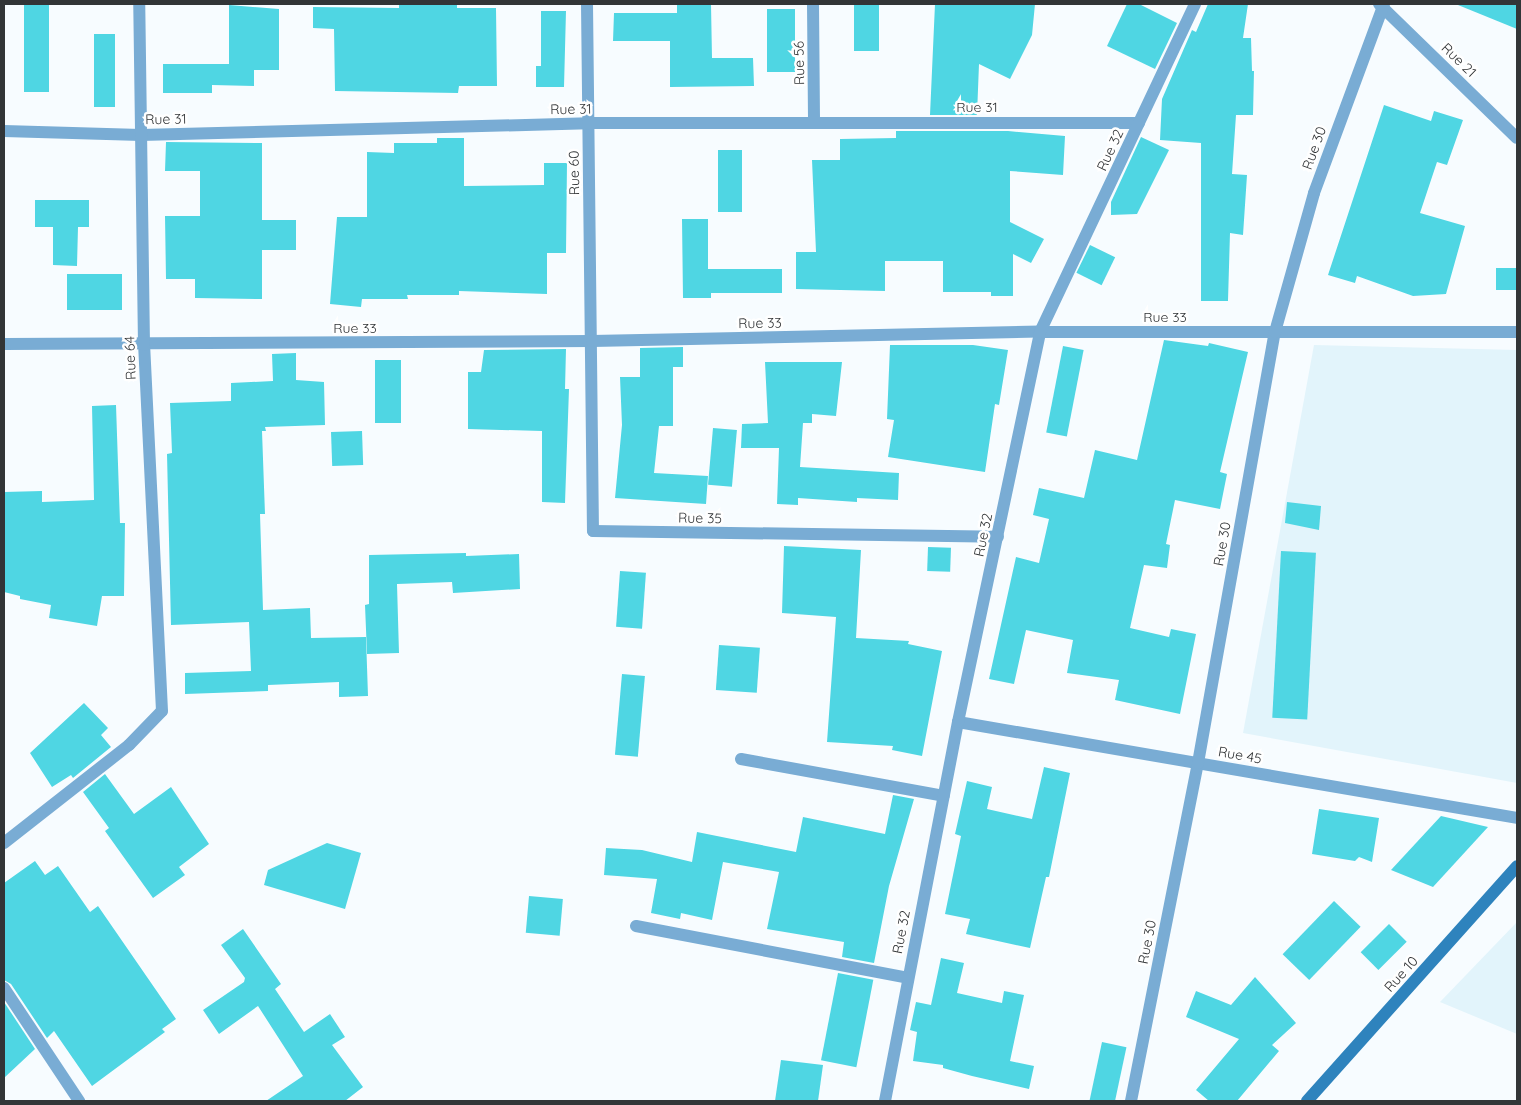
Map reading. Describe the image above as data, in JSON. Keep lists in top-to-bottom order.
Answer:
{
  "streets": {
    "main road": ["Rue 10"],
    "street": [
      "Rue 21",
      "Rue 56",
      "Rue 31",
      "Rue 30",
      "Rue 32",
      "Rue 60",
      "Rue 33",
      "Rue 64",
      "Rue 35",
      "Rue 45"
    ]
  },
  "crossings": [
    ["Rue 21", "Rue 30"],
    ["Rue 56", "Rue 31"],
    ["Rue 31", "Rue 32"],
    ["Rue 31", "Rue 60"],
    ["Rue 31", "Rue 64"],
    ["Rue 30", "Rue 33"],
    ["Rue 30", "Rue 45"],
    ["Rue 32", "Rue 33"],
    ["Rue 32", "Rue 35"],
    ["Rue 32", "Rue 45"],
    ["Rue 60", "Rue 33"],
    ["Rue 60", "Rue 35"],
    ["Rue 33", "Rue 64"],
    ["Rue 33", "Rue 35"]
  ]
}
